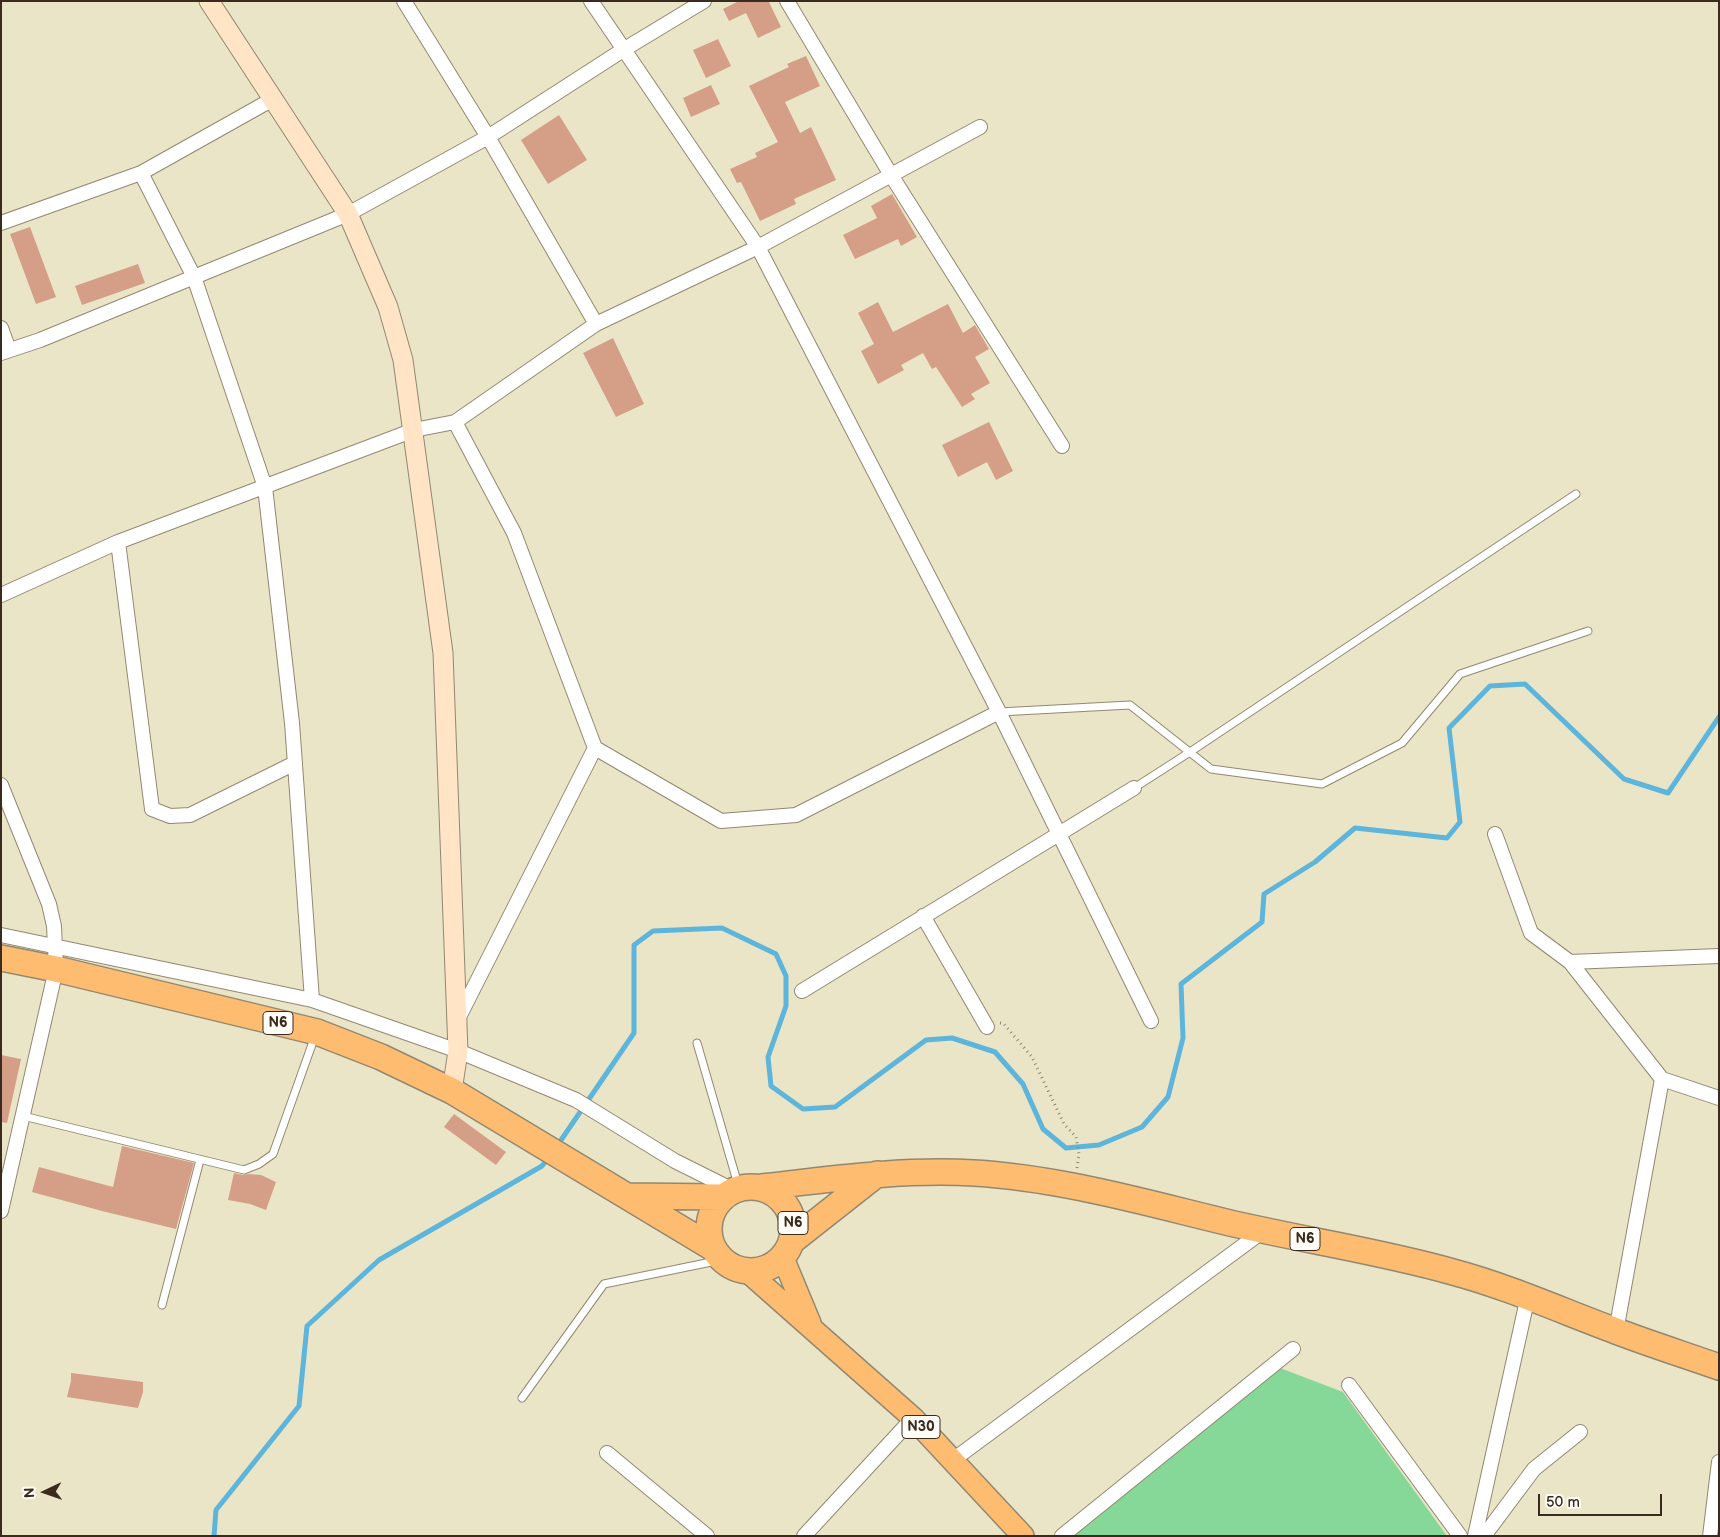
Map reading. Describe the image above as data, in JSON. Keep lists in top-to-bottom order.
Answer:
{
  "streets": {
    "highway": ["N6"],
    "main road": ["N30"]
  },
  "crossings": [
    ["N6", "N30"]
  ],
  "scale_bar": "50 m",
  "north": "left"
}
